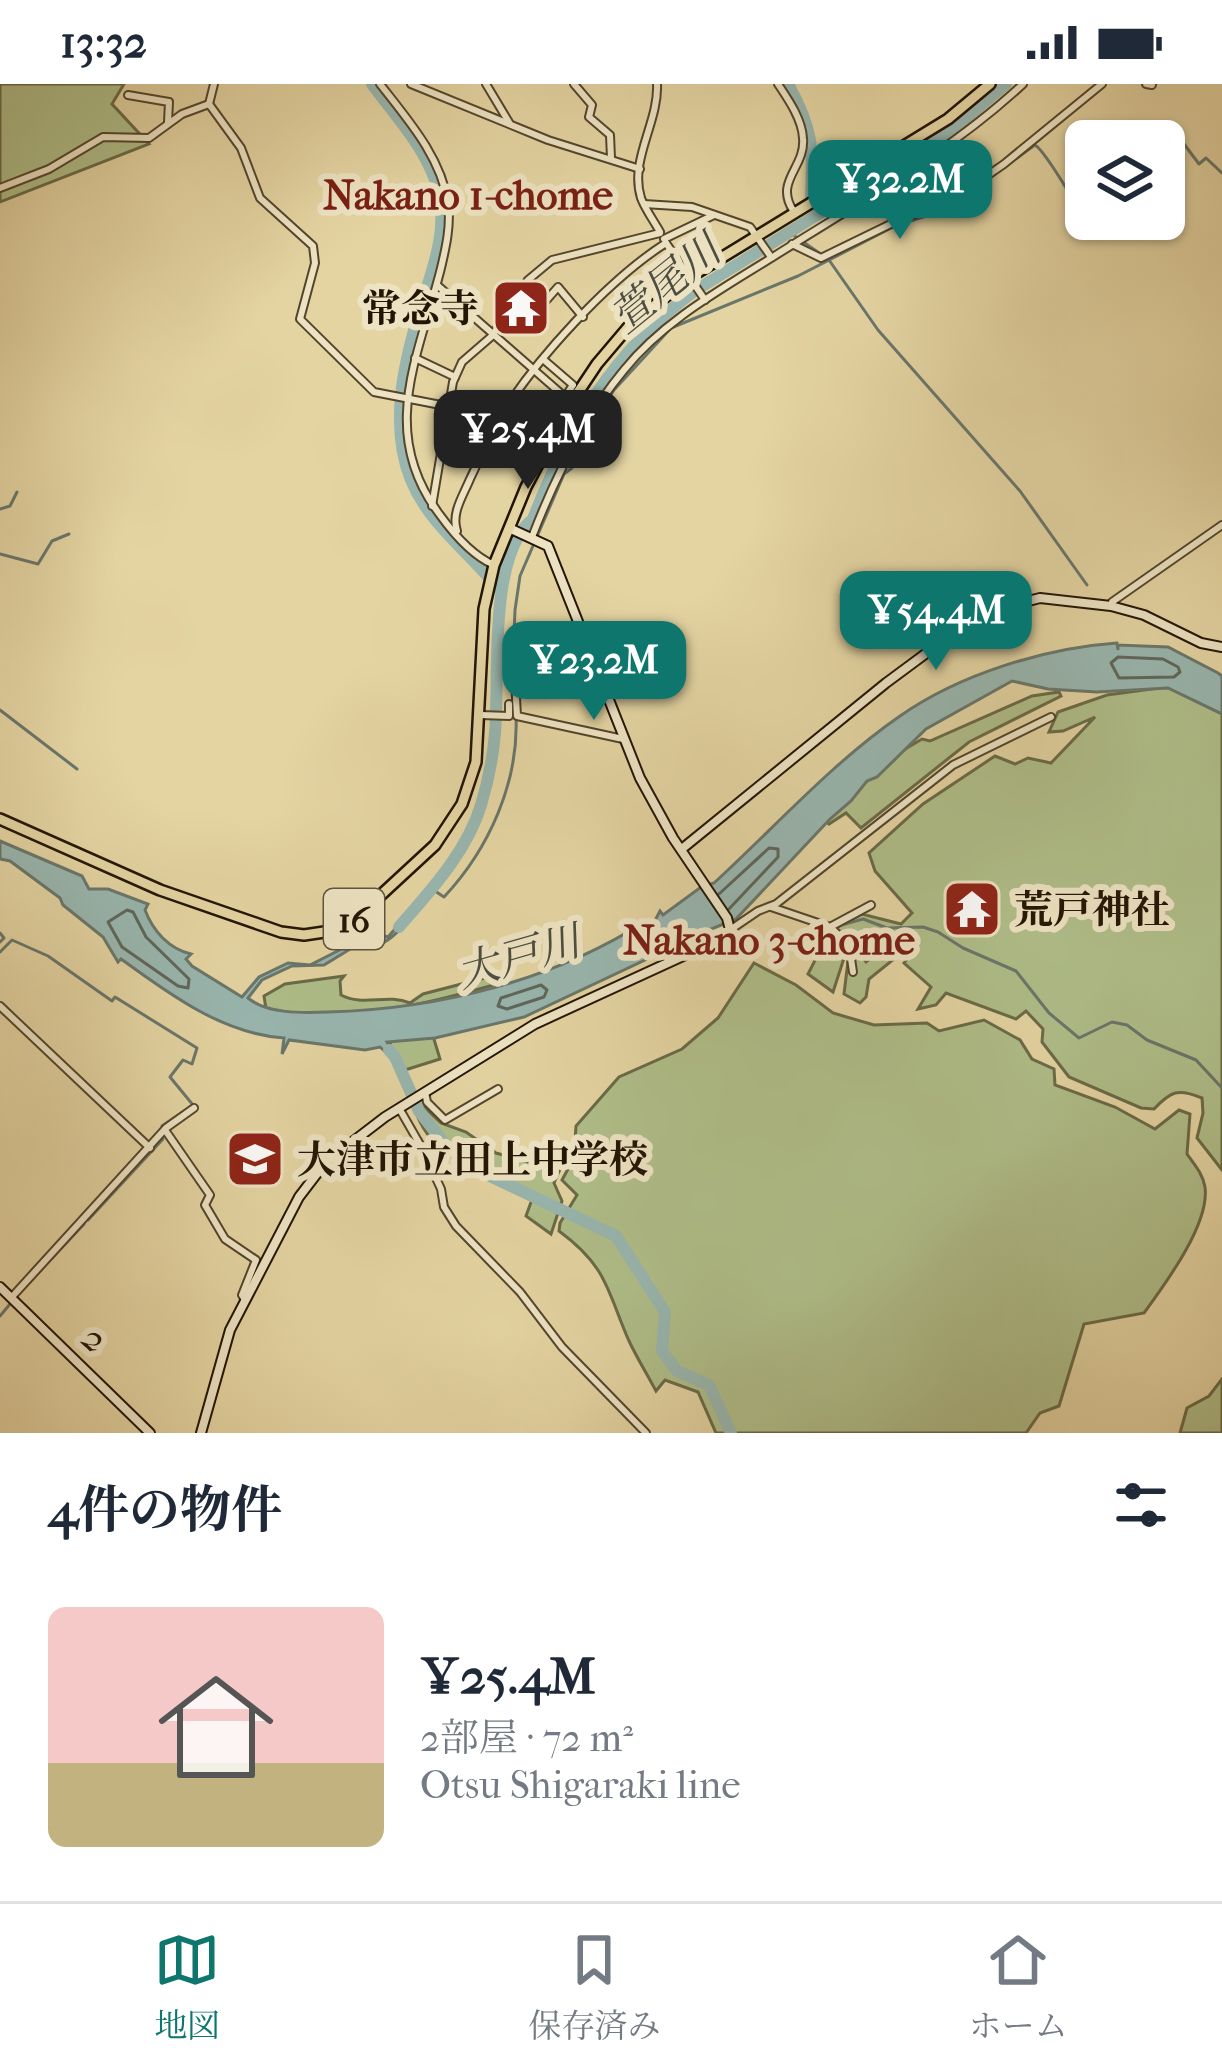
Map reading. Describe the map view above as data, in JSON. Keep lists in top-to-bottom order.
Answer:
{
  "streets": {
    "main road": ["16", "2"]
  },
  "districts": ["Nakano 1-chome", "Nakano 3-chome"],
  "water": ["萱尾川", "大戸川"],
  "places": {
    "temple": ["常念寺", "荒戸神社"],
    "school or university": ["大津市立田上中学校"]
  },
  "page": {
    "status": "13:32",
    "price": [
      "¥32.2M",
      "¥25.4M",
      "¥54.4M",
      "¥23.2M"
    ],
    "heading": "4件の物件",
    "list": [
      {
        "name": "¥25.4M",
        "note": "2部屋 · 72 m² · Otsu Shigaraki line"
      }
    ],
    "tabs": ["地図", "保存済み", "ホーム"]
  }
}
